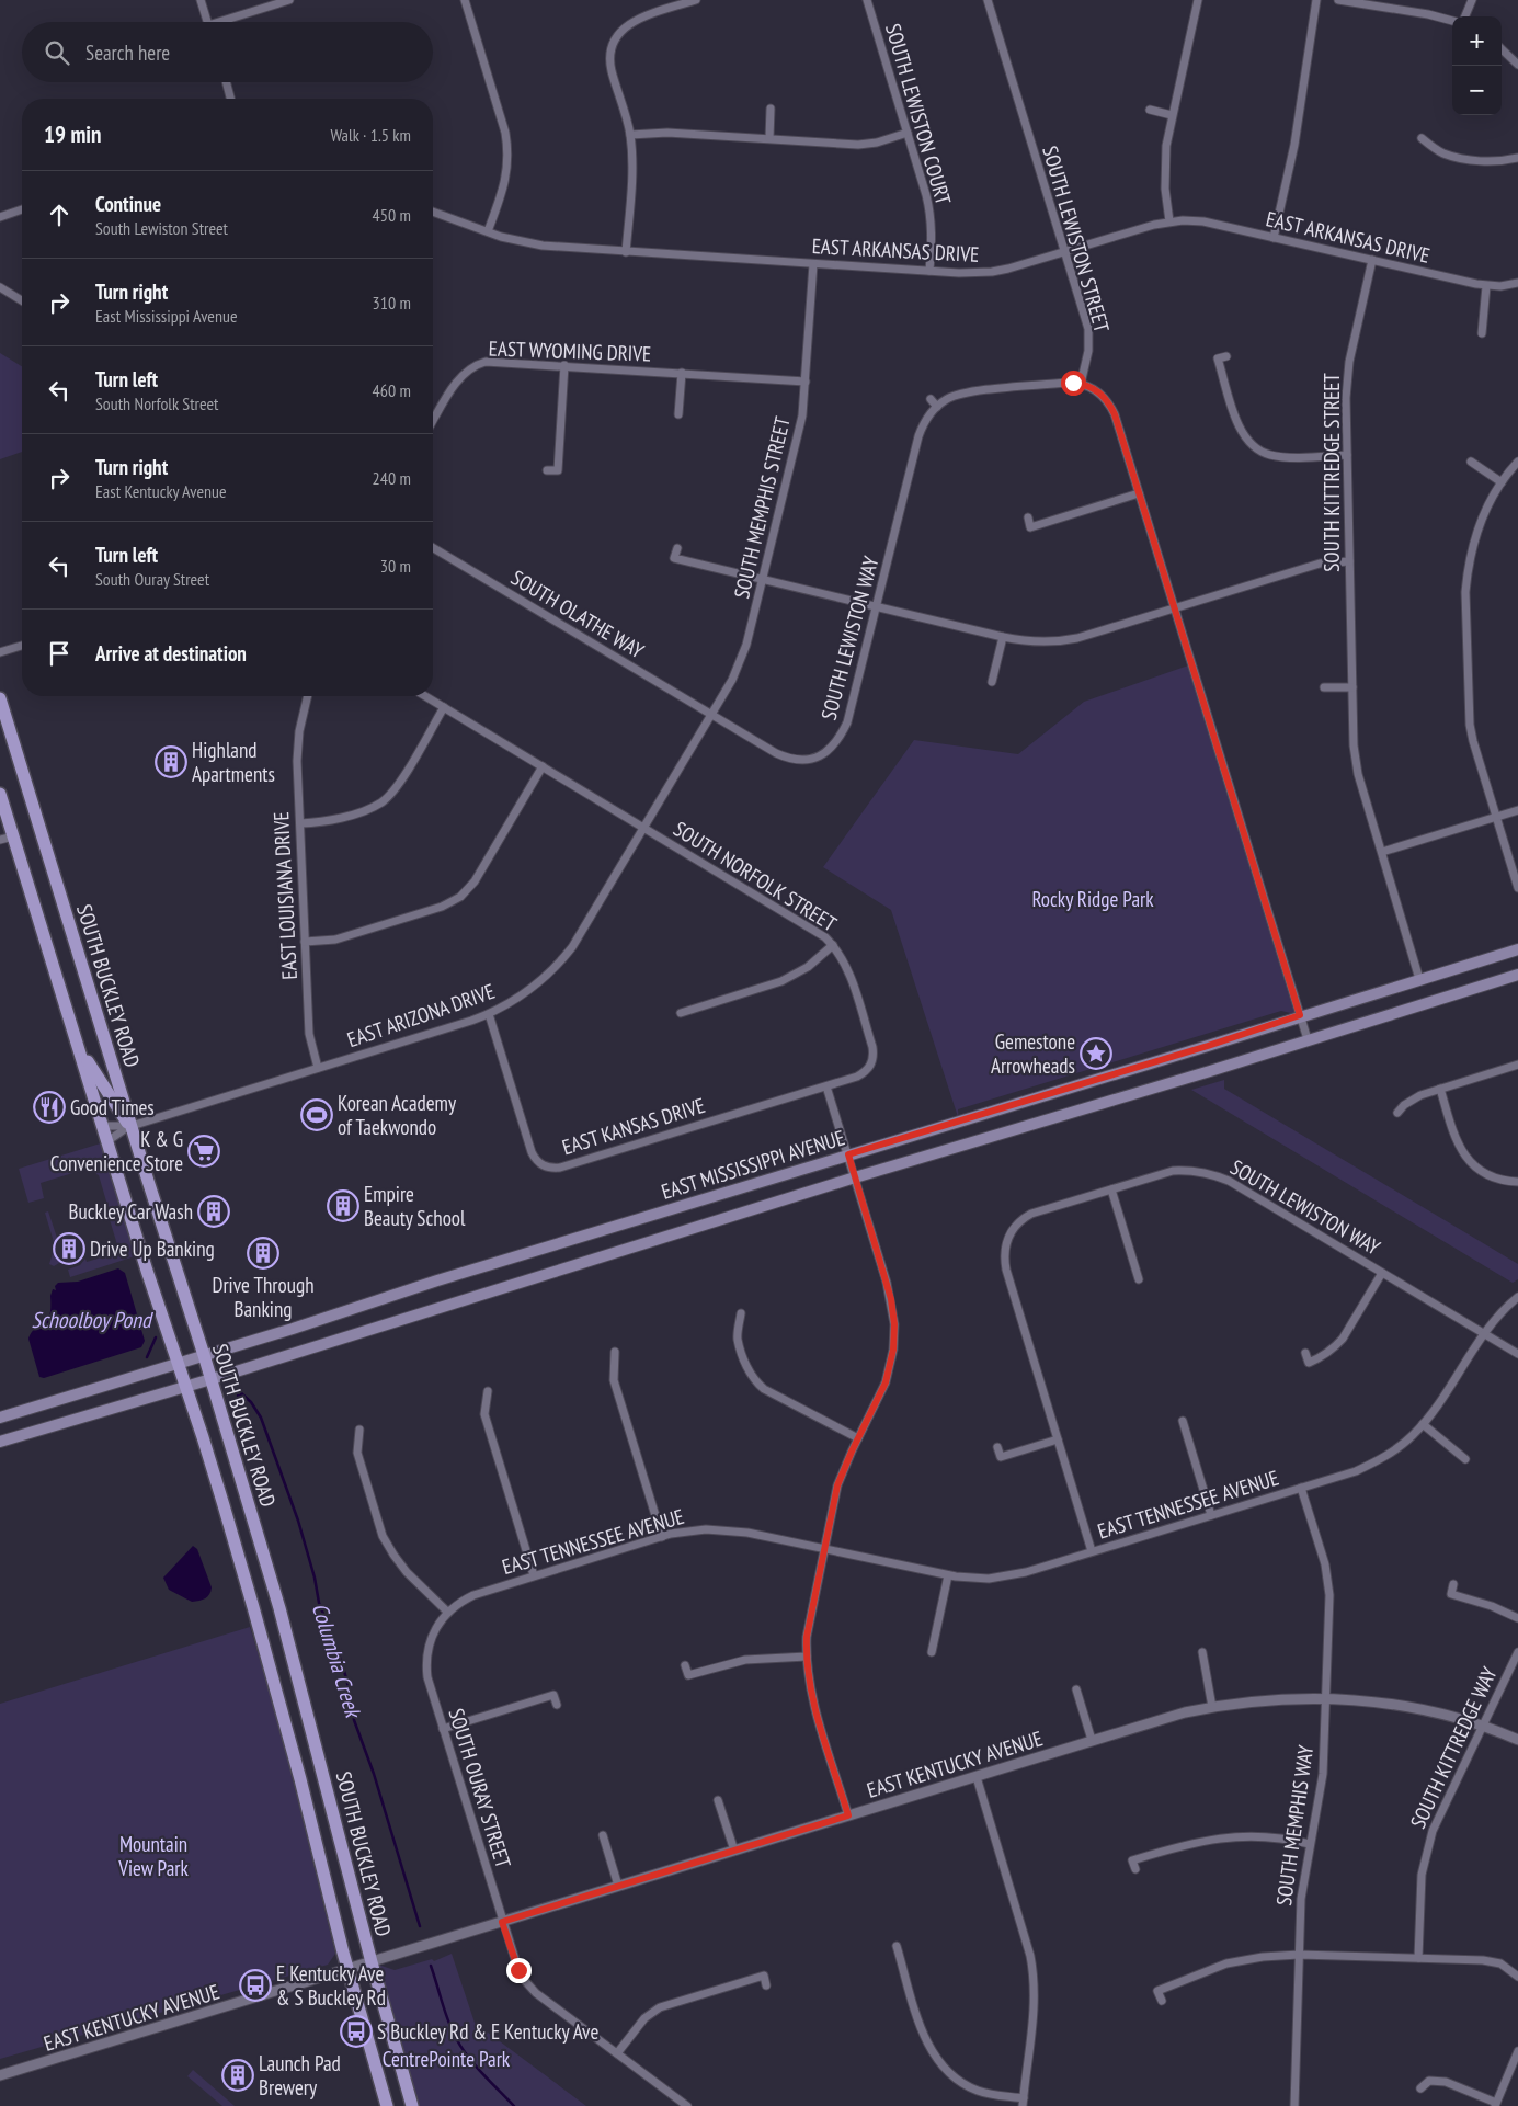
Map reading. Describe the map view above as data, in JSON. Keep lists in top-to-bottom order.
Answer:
{
  "streets": {
    "main road": ["SOUTH BUCKLEY ROAD", "EAST MISSISSIPPI AVENUE"],
    "street": [
      "SOUTH LEWISTON COURT",
      "EAST ARKANSAS DRIVE",
      "SOUTH LEWISTON STREET",
      "EAST WYOMING DRIVE",
      "SOUTH KITTREDGE STREET",
      "SOUTH MEMPHIS STREET",
      "SOUTH OLATHE WAY",
      "SOUTH LEWISTON WAY",
      "SOUTH NORFOLK STREET",
      "EAST LOUISIANA DRIVE",
      "EAST ARIZONA DRIVE",
      "EAST KANSAS DRIVE",
      "EAST TENNESSEE AVENUE",
      "SOUTH KITTREDGE WAY",
      "EAST KENTUCKY AVENUE",
      "SOUTH OURAY STREET",
      "SOUTH MEMPHIS WAY"
    ]
  },
  "crossings": [
    ["SOUTH LEWISTON COURT", "EAST ARKANSAS DRIVE"],
    ["EAST ARKANSAS DRIVE", "SOUTH LEWISTON STREET"],
    ["EAST ARKANSAS DRIVE", "SOUTH KITTREDGE STREET"],
    ["EAST ARKANSAS DRIVE", "SOUTH MEMPHIS STREET"],
    ["SOUTH LEWISTON STREET", "SOUTH LEWISTON WAY"],
    ["EAST WYOMING DRIVE", "SOUTH MEMPHIS STREET"],
    ["SOUTH KITTREDGE STREET", "EAST MISSISSIPPI AVENUE"],
    ["SOUTH MEMPHIS STREET", "SOUTH OLATHE WAY"],
    ["SOUTH MEMPHIS STREET", "SOUTH LEWISTON WAY"],
    ["SOUTH MEMPHIS STREET", "EAST ARIZONA DRIVE"],
    ["SOUTH OLATHE WAY", "SOUTH LEWISTON WAY"],
    ["SOUTH LEWISTON WAY", "EAST TENNESSEE AVENUE"],
    ["SOUTH NORFOLK STREET", "EAST ARIZONA DRIVE"],
    ["SOUTH NORFOLK STREET", "EAST KANSAS DRIVE"],
    ["EAST LOUISIANA DRIVE", "EAST ARIZONA DRIVE"],
    ["SOUTH BUCKLEY ROAD", "EAST ARIZONA DRIVE"],
    ["SOUTH BUCKLEY ROAD", "EAST MISSISSIPPI AVENUE"],
    ["SOUTH BUCKLEY ROAD", "EAST KENTUCKY AVENUE"],
    ["EAST ARIZONA DRIVE", "EAST KANSAS DRIVE"],
    ["EAST TENNESSEE AVENUE", "SOUTH OURAY STREET"],
    ["EAST TENNESSEE AVENUE", "SOUTH MEMPHIS WAY"],
    ["SOUTH KITTREDGE WAY", "EAST KENTUCKY AVENUE"],
    ["EAST KENTUCKY AVENUE", "SOUTH OURAY STREET"],
    ["EAST KENTUCKY AVENUE", "SOUTH MEMPHIS WAY"]
  ],
  "water": ["Schoolboy Pond", "Columbia Creek"],
  "parks": ["Rocky Ridge Park", "Mountain View Park", "CentrePointe Park"],
  "places": {
    "building": [
      "Highland Apartments",
      "Empire Beauty School",
      "Buckley Car Wash",
      "Drive Up Banking",
      "Drive Through Banking",
      "Launch Pad Brewery"
    ],
    "place": ["Gemestone Arrowheads"],
    "restaurant": ["Good Times"],
    "sports": ["Korean Academy of Taekwondo"],
    "supermarket": ["K & G Convenience Store"],
    "bus stop": ["E Kentucky Ave & S Buckley Rd", "S Buckley Rd & E Kentucky Ave"]
  },
  "page": {
    "map_buttons": ["+", "−"],
    "search": "Search here",
    "heading": ["19 min", "Walk · 1.5 km"],
    "list": [
      ["Continue", "South Lewiston Street", "450 m"],
      ["Turn right", "East Mississippi Avenue", "310 m"],
      ["Turn left", "South Norfolk Street", "460 m"],
      ["Turn right", "East Kentucky Avenue", "240 m"],
      ["Turn left", "South Ouray Street", "30 m"],
      "Arrive at destination"
    ]
  }
}
